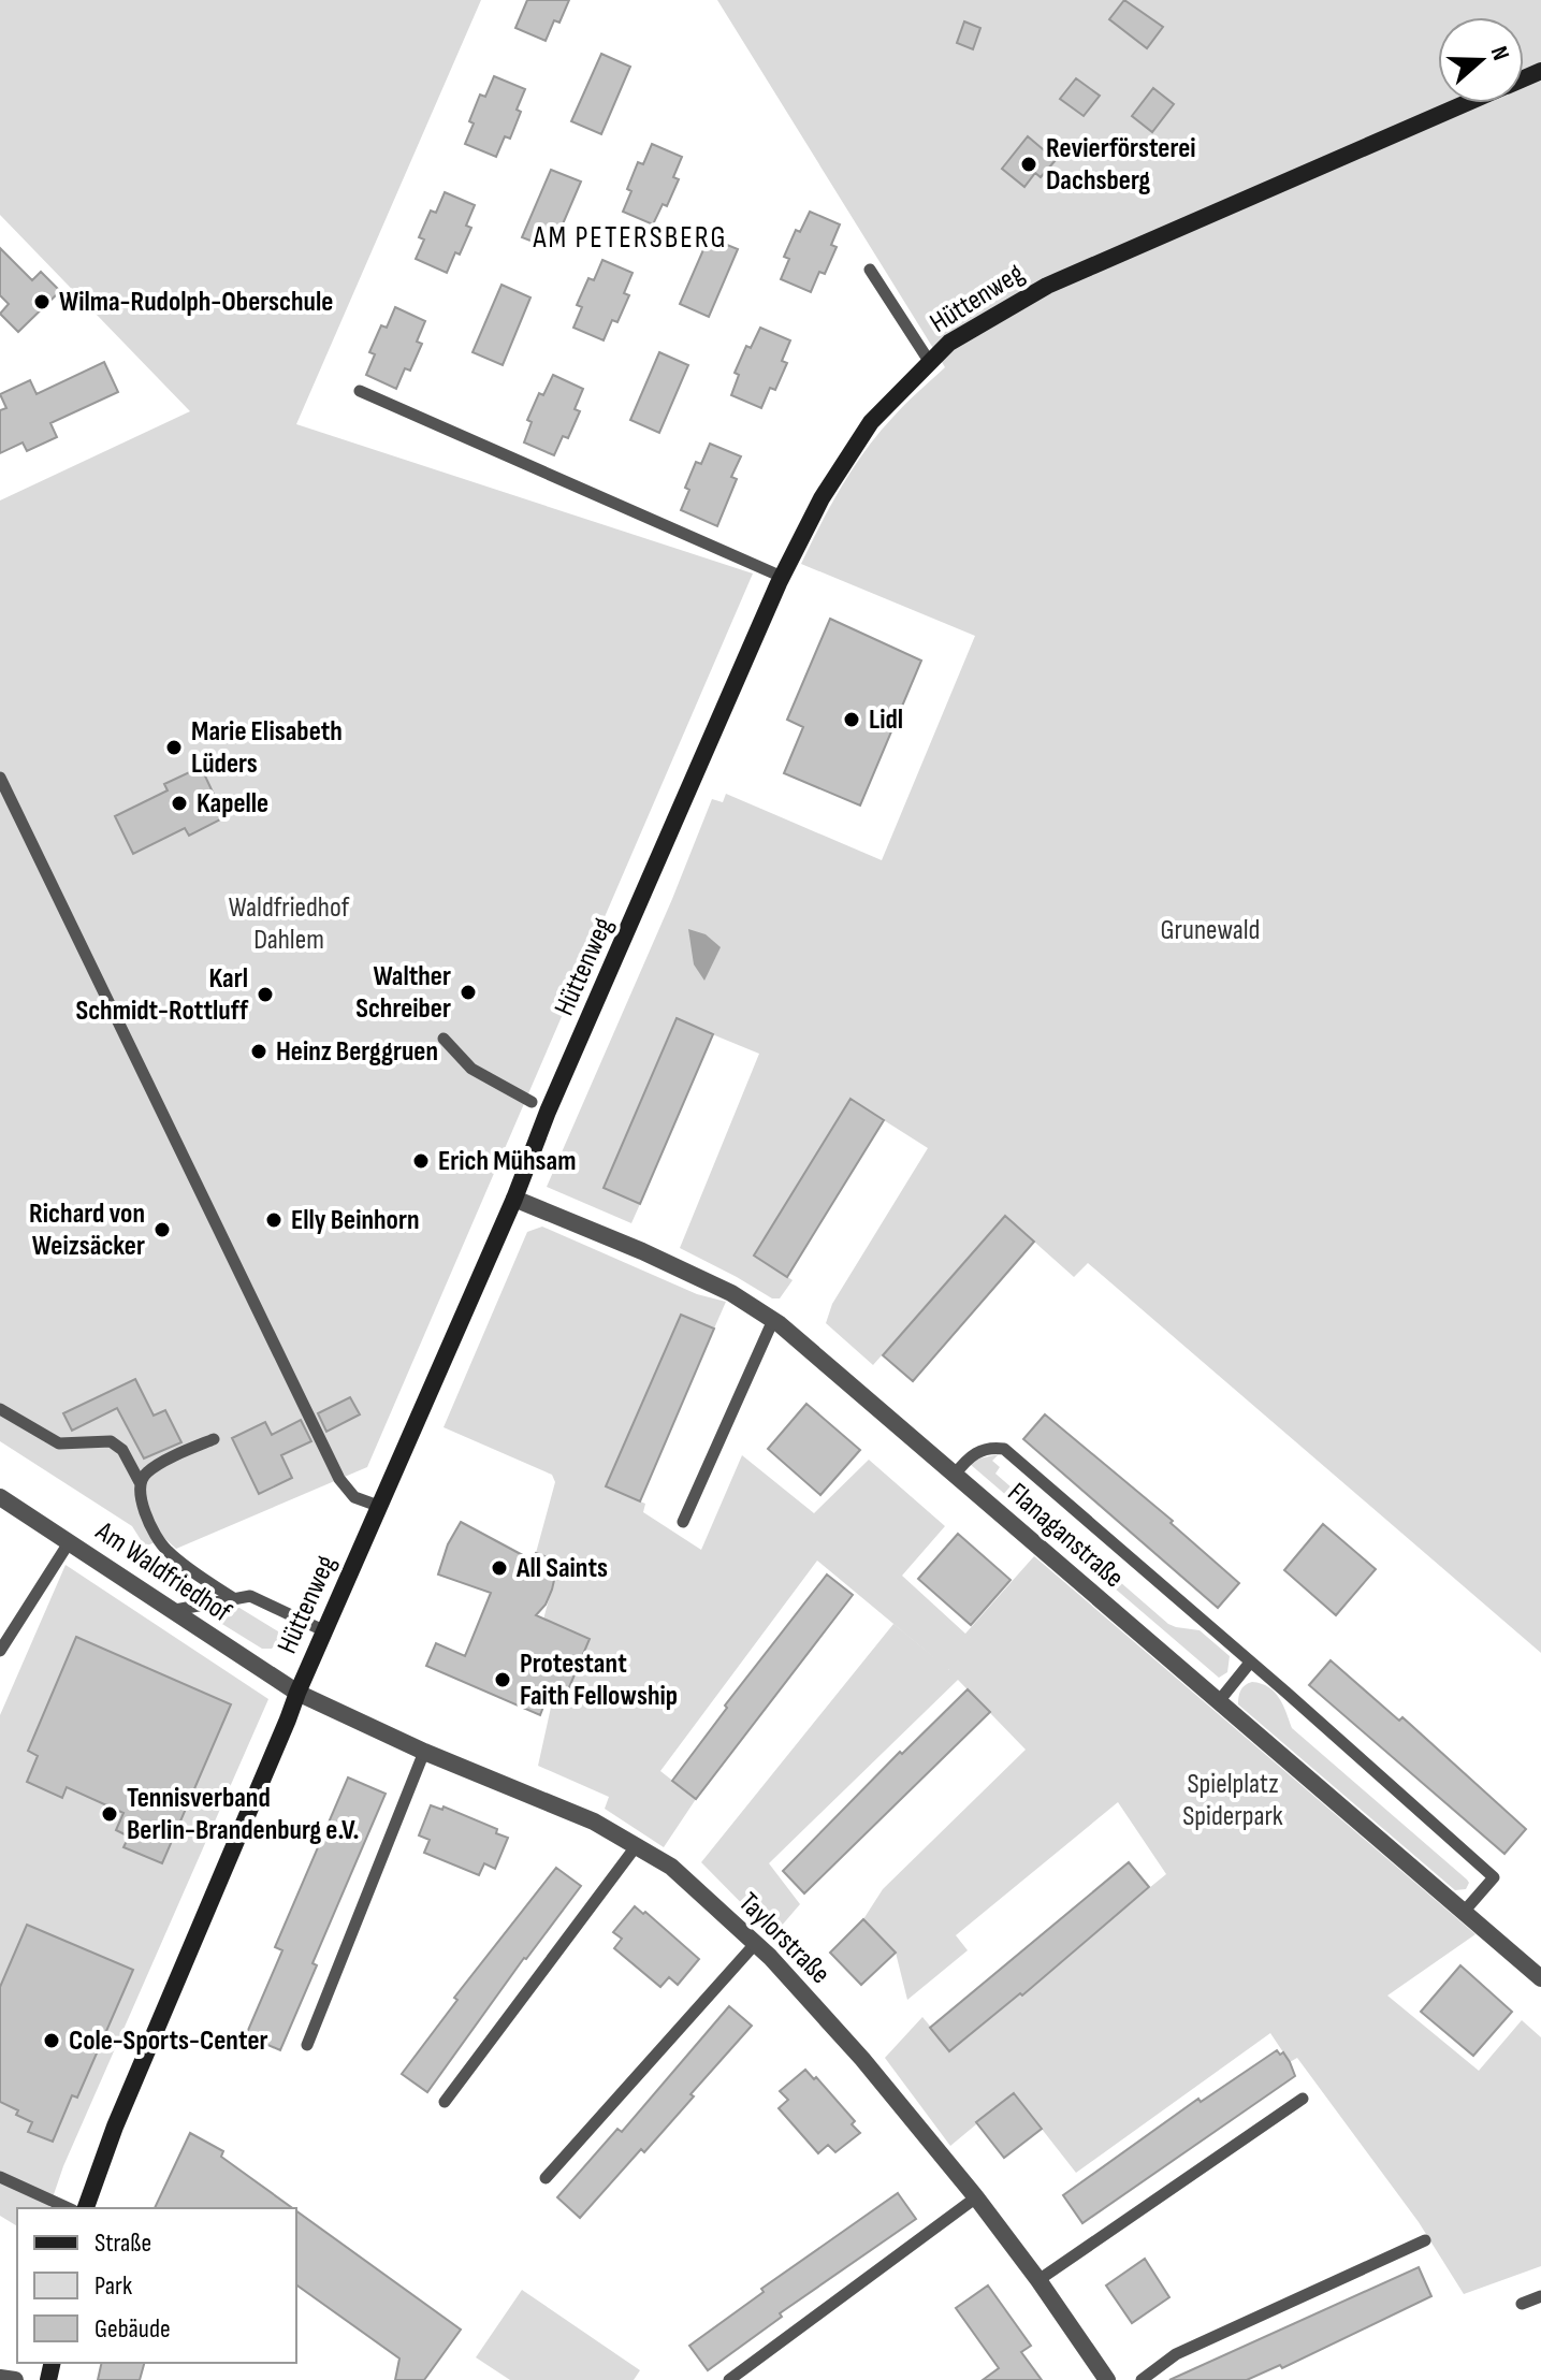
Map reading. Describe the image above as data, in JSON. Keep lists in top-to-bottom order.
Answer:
{
  "streets": {
    "main road": ["Hüttenweg"],
    "street": ["Flanaganstraße", "Am Waldfriedhof", "Taylorstraße"]
  },
  "crossings": [
    ["Hüttenweg", "Flanaganstraße"],
    ["Hüttenweg", "Am Waldfriedhof"],
    ["Hüttenweg", "Taylorstraße"],
    ["Am Waldfriedhof", "Taylorstraße"]
  ],
  "districts": ["AM PETERSBERG"],
  "parks": ["Waldfriedhof Dahlem", "Grunewald", "Spielplatz Spiderpark"],
  "places": [
    "Revierförsterei Dachsberg",
    "Wilma-Rudolph-Oberschule",
    "Lidl",
    "Marie Elisabeth Lüders",
    "Kapelle",
    "Walther Schreiber",
    "Karl Schmidt-Rottluff",
    "Heinz Berggruen",
    "Erich Mühsam",
    "Elly Beinhorn",
    "Richard von Weizsäcker",
    "All Saints",
    "Protestant Faith Fellowship",
    "Tennisverband Berlin-Brandenburg e.V.",
    "Cole-Sports-Center"
  ],
  "legend": ["Straße", "Park", "Gebäude"],
  "north": "right"
}
